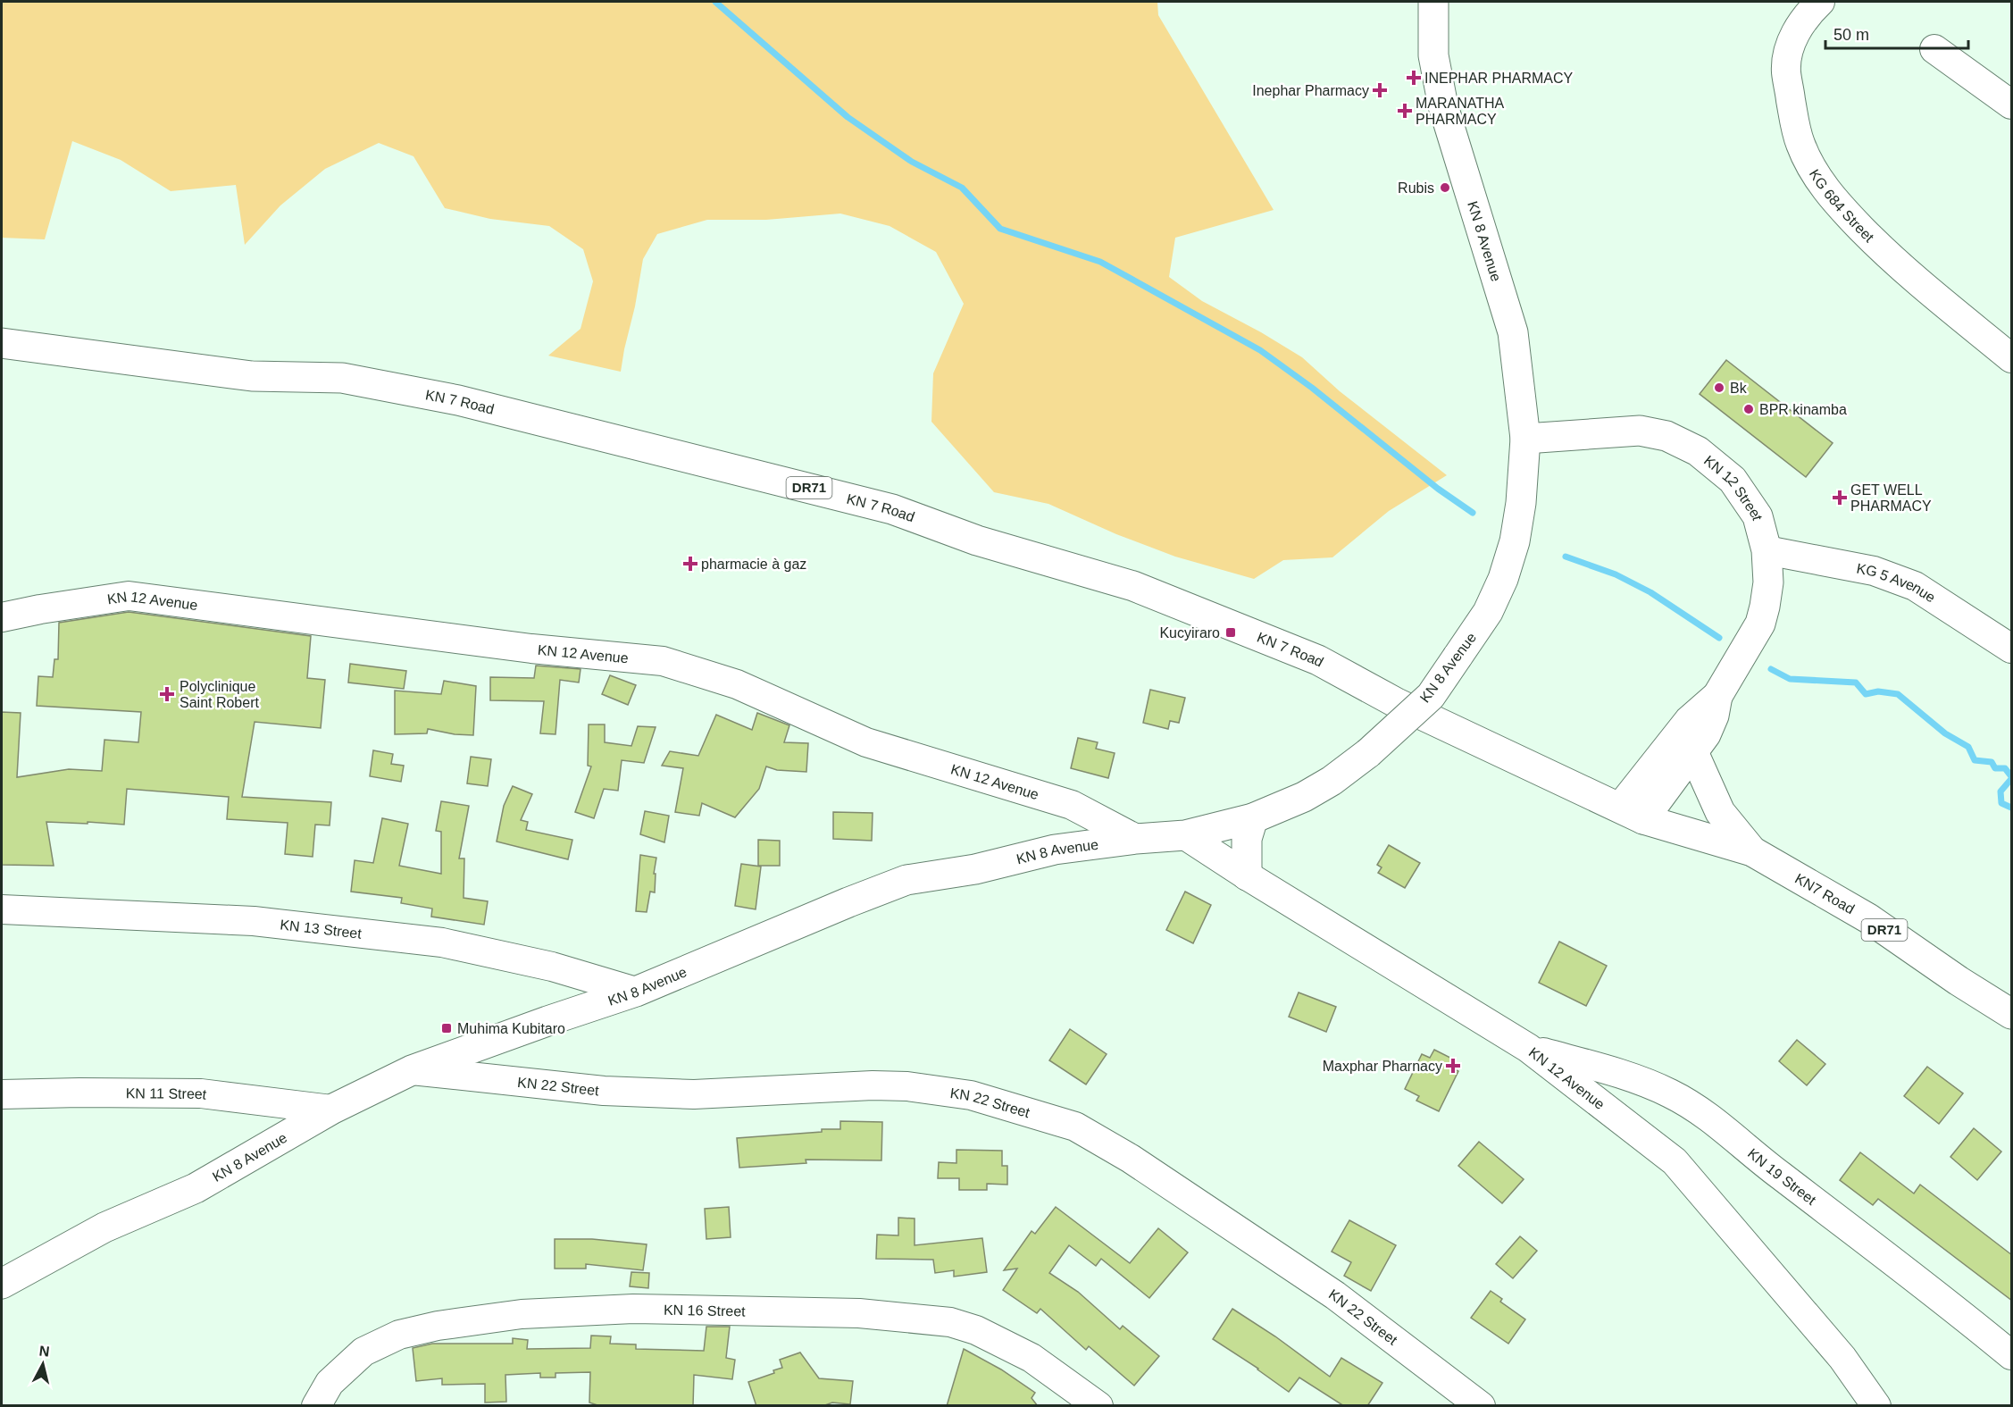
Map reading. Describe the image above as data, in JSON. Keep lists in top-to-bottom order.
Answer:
{
  "streets": {
    "main road": [
      "KN 8 Avenue",
      "KN 7 Road",
      "DR71",
      "KN 12 Street",
      "KN7 Road"
    ],
    "street": [
      "KG 684 Street",
      "KG 5 Avenue",
      "KN 12 Avenue",
      "KN 13 Street",
      "KN 22 Street",
      "KN 11 Street",
      "KN 19 Street",
      "KN 16 Street"
    ]
  },
  "crossings": [
    ["KN 8 Avenue", "KN 12 Street"],
    ["KN 8 Avenue", "KN 12 Avenue"],
    ["KN 8 Avenue", "KN 13 Street"],
    ["KN 8 Avenue", "KN 22 Street"],
    ["KN 8 Avenue", "KN 11 Street"],
    ["KN 7 Road", "KN 12 Street"],
    ["KN 7 Road", "KN7 Road"],
    ["KN 12 Street", "KG 5 Avenue"],
    ["KN 12 Street", "KN7 Road"],
    ["KN 12 Avenue", "KN 19 Street"]
  ],
  "places": {
    "health": [
      "INEPHAR PHARMACY",
      "Inephar Pharmacy",
      "MARANATHA PHARMACY",
      "GET WELL PHARMACY",
      "pharmacie à gaz",
      "Polyclinique Saint Robert",
      "Maxphar Pharnacy"
    ],
    "other": ["Rubis", "Bk", "BPR kinamba"],
    "transit": ["Kucyiraro", "Muhima Kubitaro"]
  },
  "scale_bar": "50 m",
  "north": "top"
}
